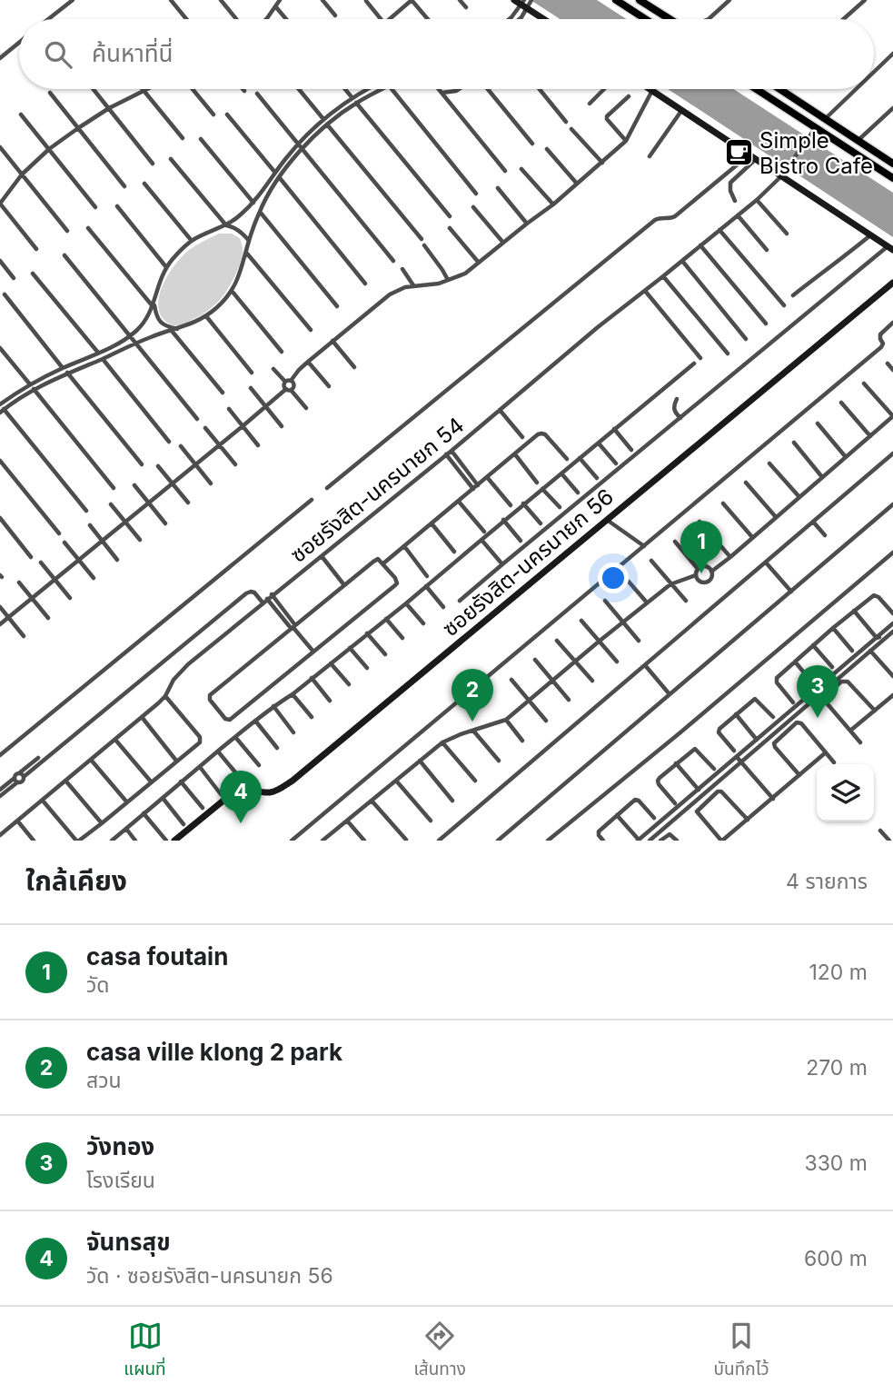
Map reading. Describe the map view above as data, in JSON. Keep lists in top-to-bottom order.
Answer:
{
  "streets": {
    "street": ["ซอยรังสิต-นครนายก 54", "ซอยรังสิต-นครนายก 56"]
  },
  "places": {
    "cafe": ["Simple Bistro Cafe"]
  },
  "page": {
    "search": "ค้นหาที่นี่",
    "pins": [
      "1",
      "3",
      "2",
      "4"
    ],
    "heading": ["ใกล้เคียง", "4 รายการ"],
    "list": [
      {
        "mark": "1",
        "name": "casa foutain",
        "note": "วัด",
        "value": "120 m"
      },
      {
        "mark": "2",
        "name": "casa ville klong 2 park",
        "note": "สวน",
        "value": "270 m"
      },
      {
        "mark": "3",
        "name": "วังทอง",
        "note": "โรงเรียน",
        "value": "330 m"
      },
      {
        "mark": "4",
        "name": "จันทรสุข",
        "note": "วัด · ซอยรังสิต-นครนายก 56",
        "value": "600 m"
      }
    ],
    "nav": ["แผนที่", "เส้นทาง", "บันทึกไว้"]
  }
}
